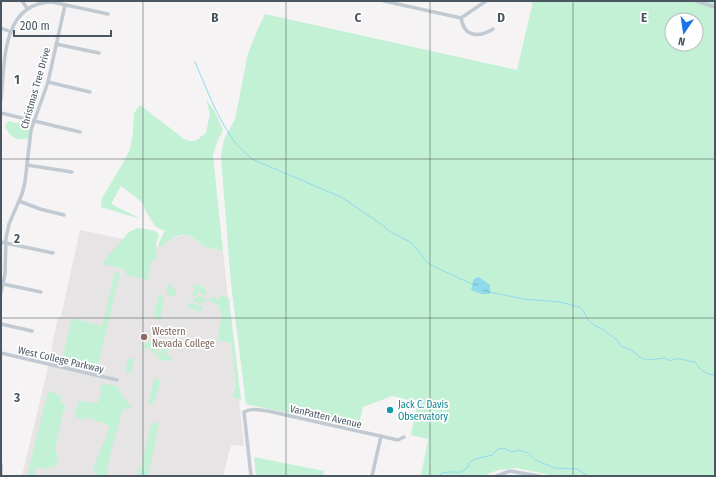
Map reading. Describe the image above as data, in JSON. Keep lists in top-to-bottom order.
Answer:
{
  "streets": {
    "street": ["Christmas Tree Drive", "West College Parkway", "VanPatten Avenue"]
  },
  "places": ["Western Nevada College", "Jack C. Davis Observatory"],
  "scale_bar": "200 m",
  "north": "bottom",
  "grid": {
    "columns": [
      "B",
      "C",
      "D",
      "E"
    ],
    "rows": ["1", "2", "3"]
  }
}
